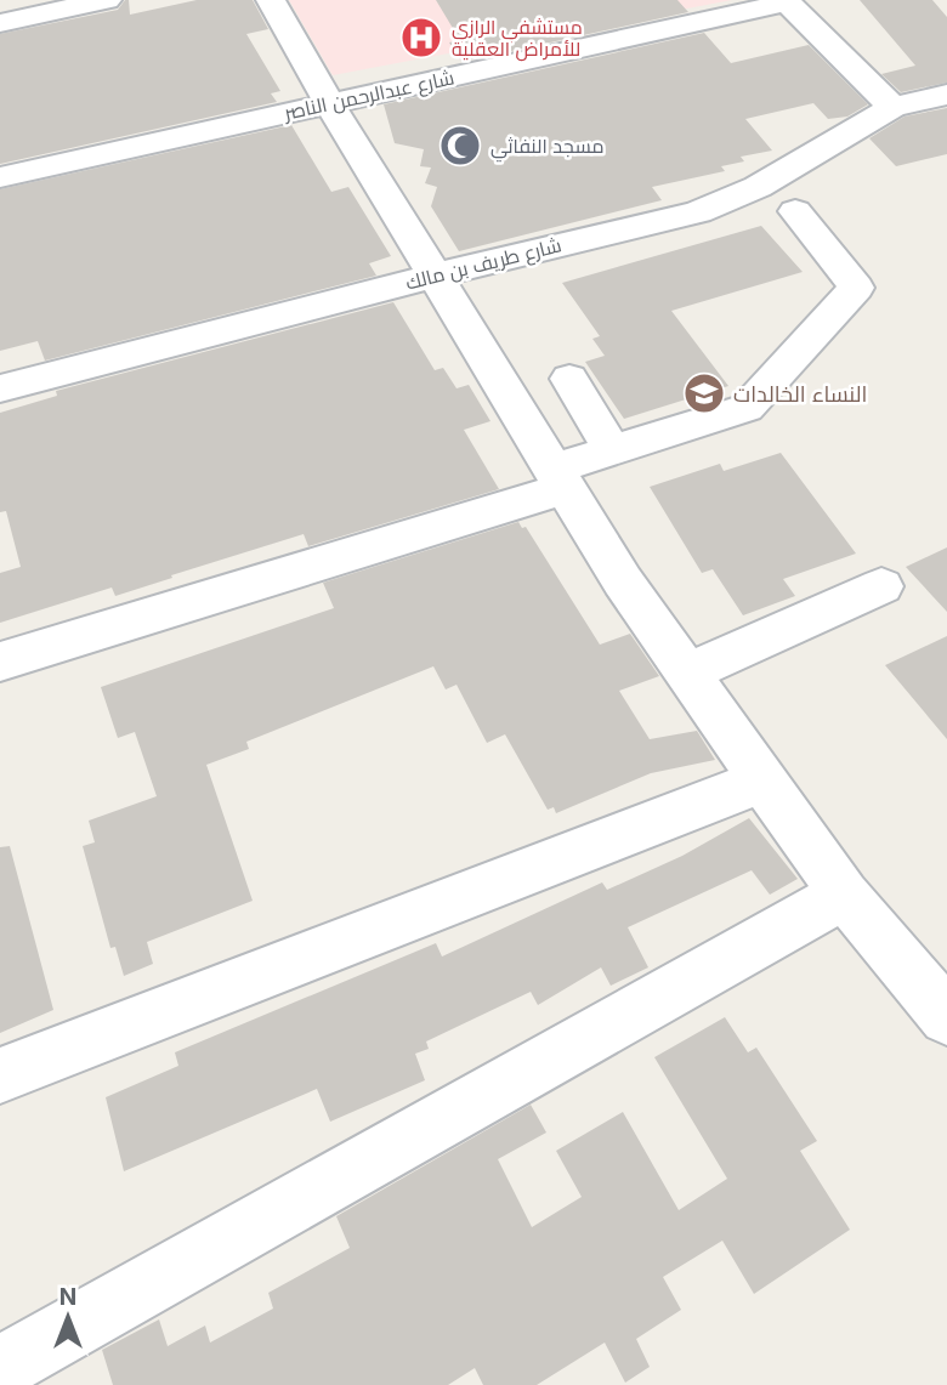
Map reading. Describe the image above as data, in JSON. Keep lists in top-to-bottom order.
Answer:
{
  "streets": {
    "street": ["شارع عبدالرحمن الناصر", "شارع طريف بن مالك"]
  },
  "places": {
    "hospital": ["مستشفي الرازي للأمراض العقلية"],
    "mosque": ["مسجد النفاثي"],
    "school or university": ["النساء الخالدات"]
  },
  "north": "top"
}
